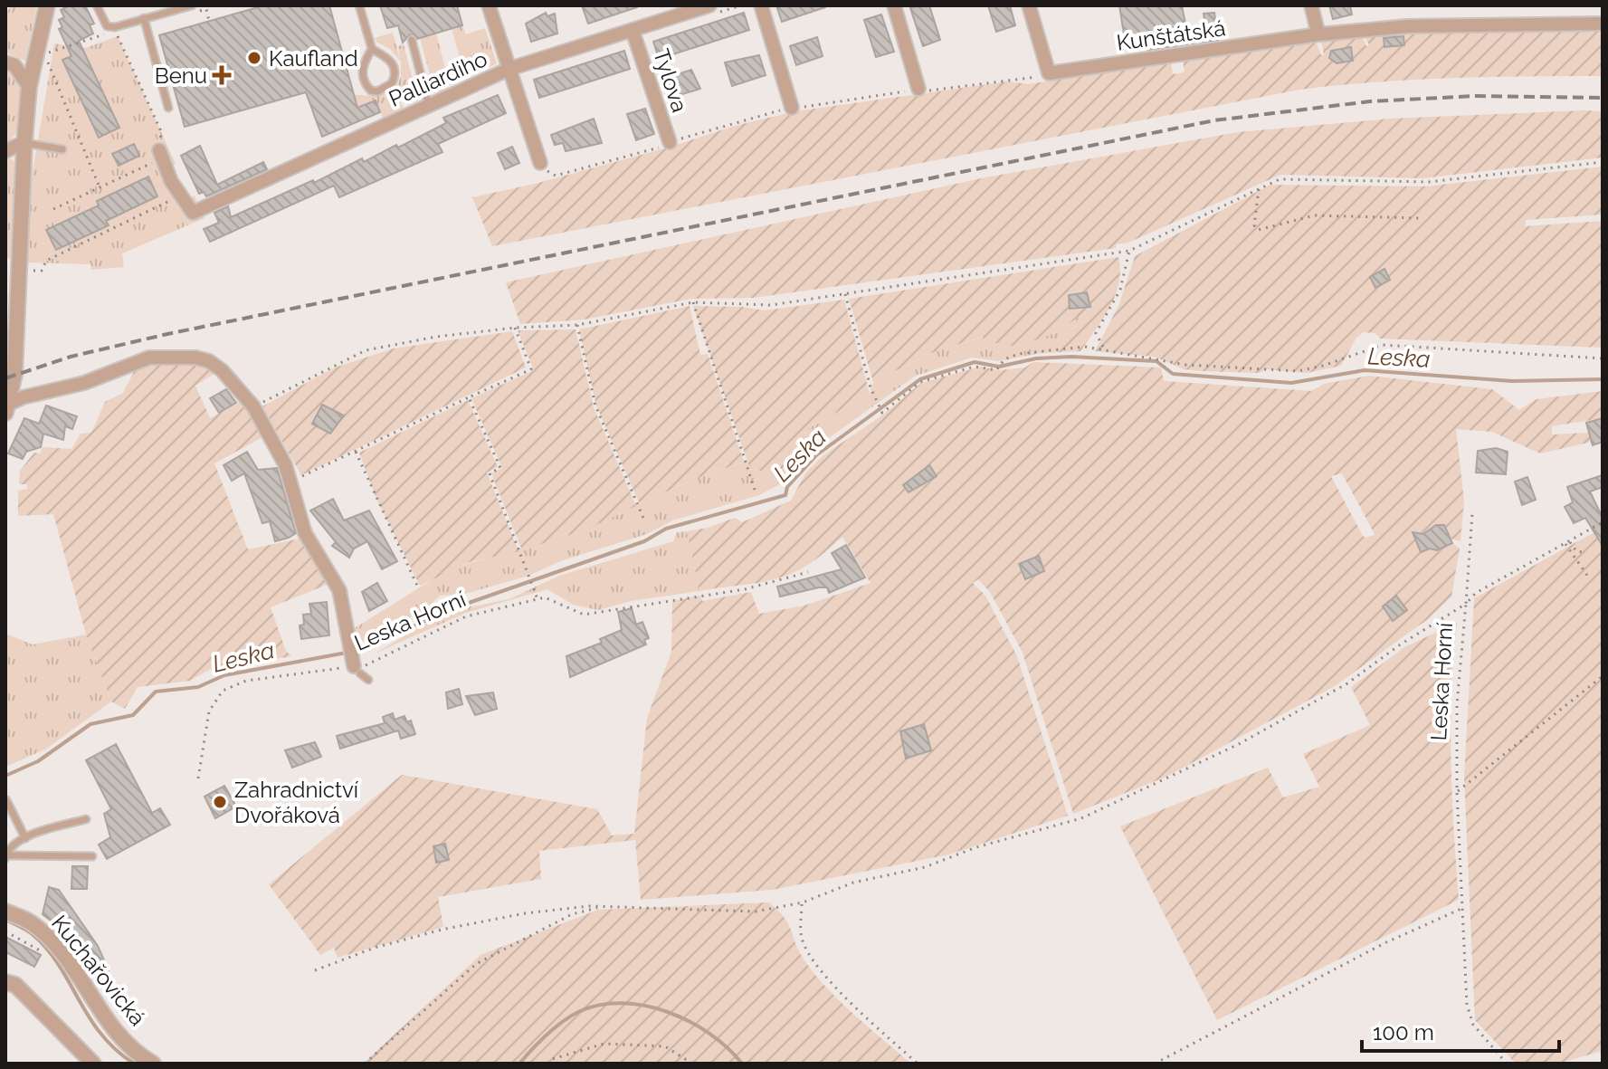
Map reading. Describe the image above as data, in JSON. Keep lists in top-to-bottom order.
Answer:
{
  "streets": {
    "street": [
      "Kunštátská",
      "Palliardiho",
      "Tylova",
      "Leska Horní",
      "Kuchařovická"
    ]
  },
  "crossings": [
    ["Palliardiho", "Tylova"]
  ],
  "water": ["Leska"],
  "places": {
    "other": ["Kaufland", "Zahradnictví Dvořáková"],
    "health": ["Benu"]
  },
  "scale_bar": "100 m"
}
